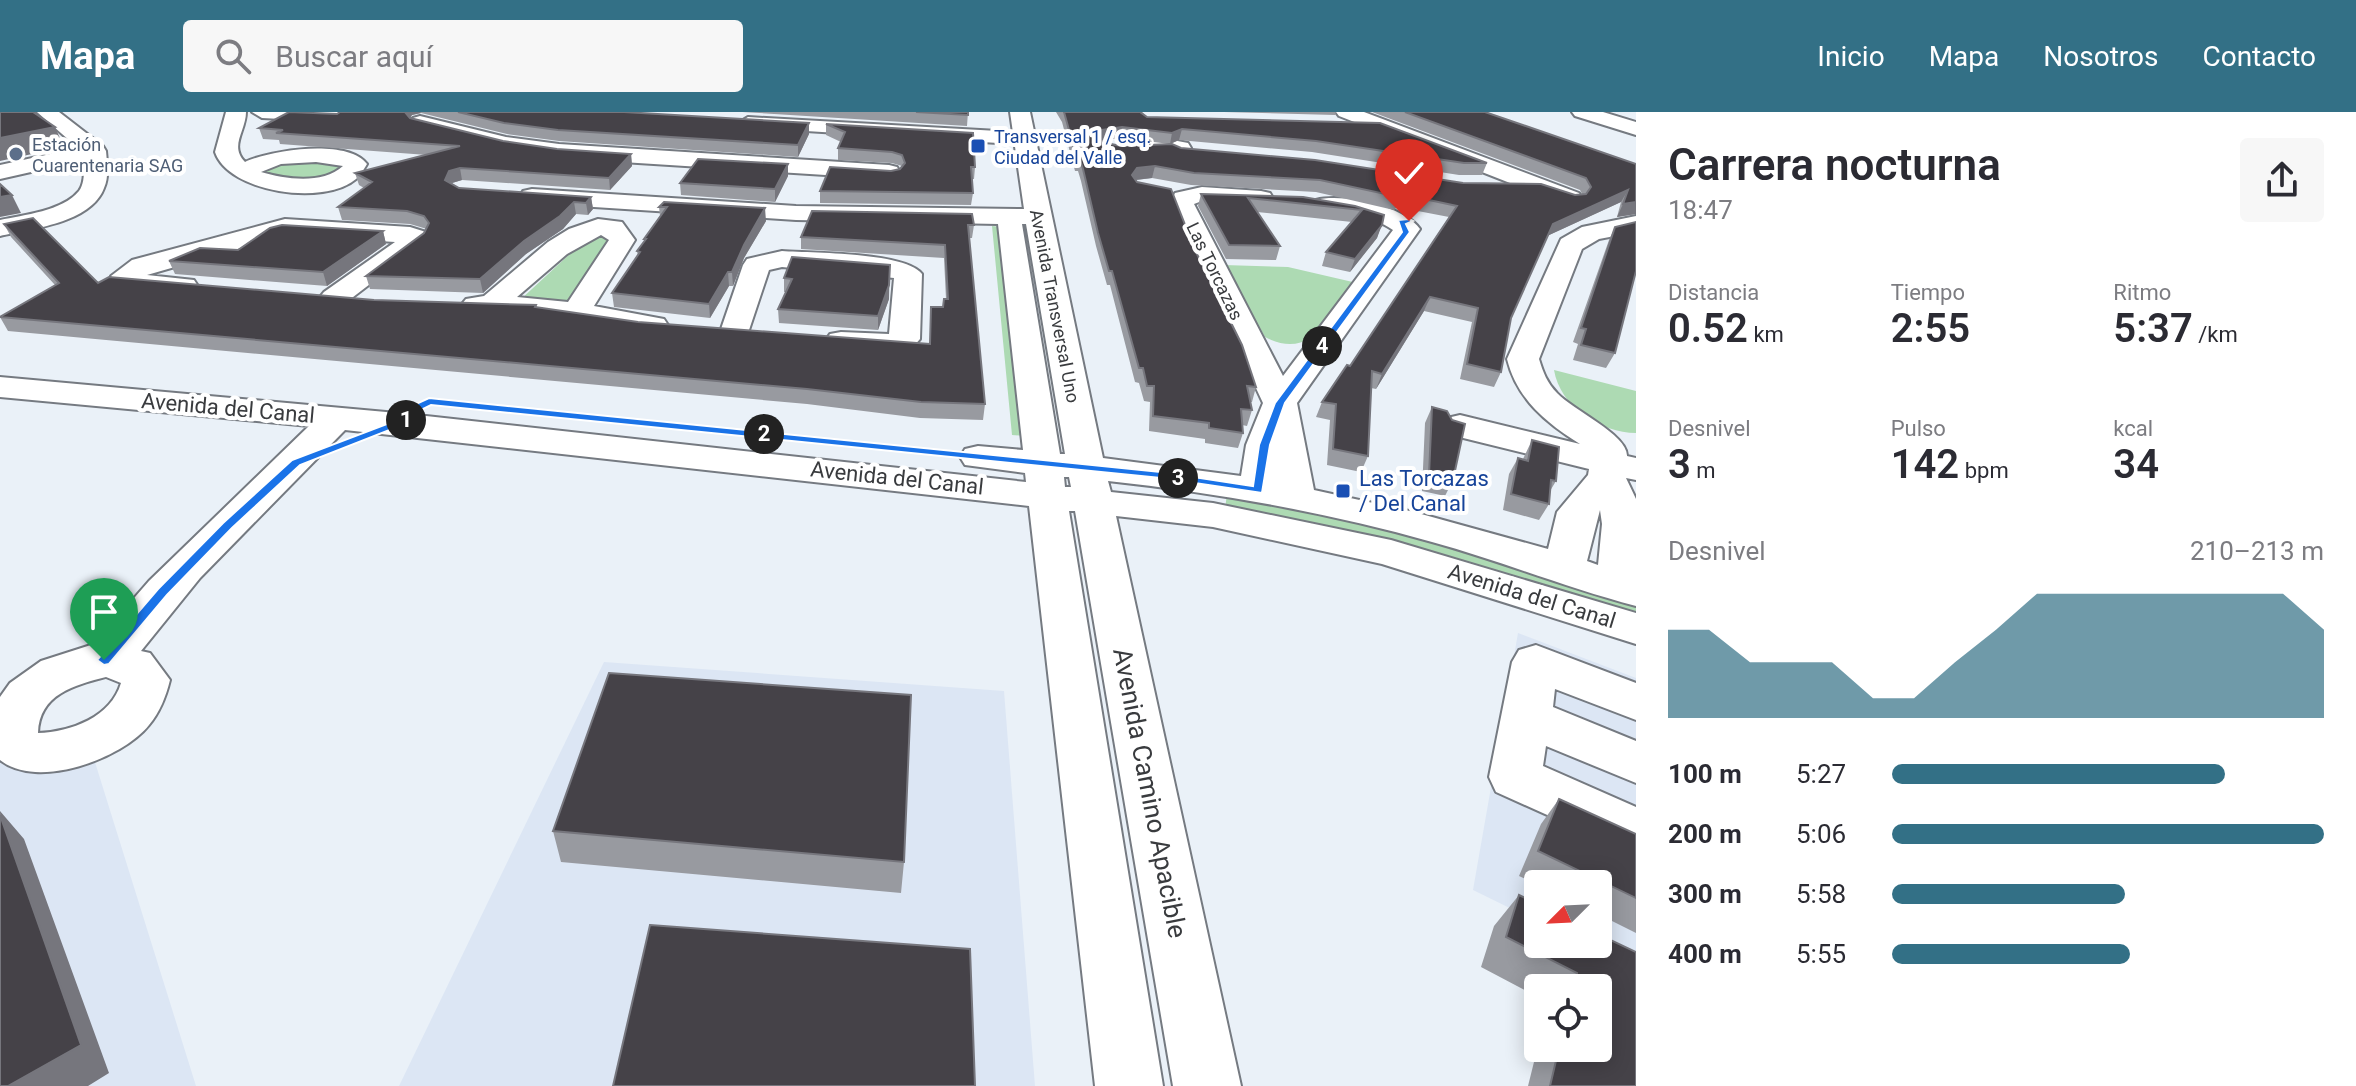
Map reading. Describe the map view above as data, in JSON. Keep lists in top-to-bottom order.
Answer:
{
  "streets": {
    "street": [
      "Las Torcazas",
      "Avenida Transversal Uno",
      "Avenida del Canal",
      "Avenida Camino Apacible"
    ]
  },
  "crossings": [
    ["Las Torcazas", "Avenida del Canal"],
    ["Avenida Transversal Uno", "Avenida del Canal"],
    ["Avenida Transversal Uno", "Avenida Camino Apacible"],
    ["Avenida del Canal", "Avenida Camino Apacible"]
  ],
  "places": {
    "transit": ["Transversal 1 / esq. Ciudad del Valle", "Las Torcazas / Del Canal"],
    "other": ["Estación Cuarentenaria SAG"]
  },
  "north": "bottom left",
  "page": {
    "header": "Mapa",
    "search": "Buscar aquí",
    "nav": [
      "Inicio",
      "Mapa",
      "Nosotros",
      "Contacto"
    ],
    "heading": ["Carrera nocturna", "18:47"],
    "stats": [
      ["Distancia", "0.52 km"],
      ["Tiempo", "2:55"],
      ["Ritmo", "5:37 /km"],
      ["Desnivel", "3 m"],
      ["Pulso", "142 bpm"],
      ["kcal", "34"]
    ],
    "pins": [
      "4",
      "1",
      "2",
      "3"
    ],
    "chart": ["Desnivel", "210–213 m"],
    "list": [
      {
        "name": "100 m",
        "note": "5:27"
      },
      {
        "name": "200 m",
        "note": "5:06"
      },
      {
        "name": "300 m",
        "note": "5:58"
      },
      {
        "name": "400 m",
        "note": "5:55"
      }
    ]
  }
}
